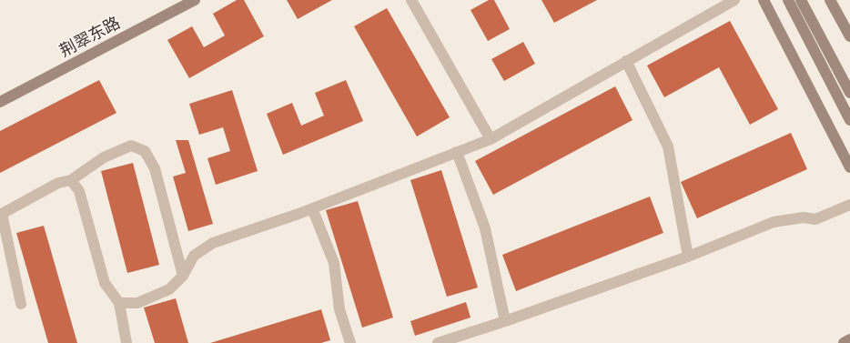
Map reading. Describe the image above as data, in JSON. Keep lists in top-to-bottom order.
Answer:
{
  "streets": {
    "street": ["荆翠东路"]
  }
}
